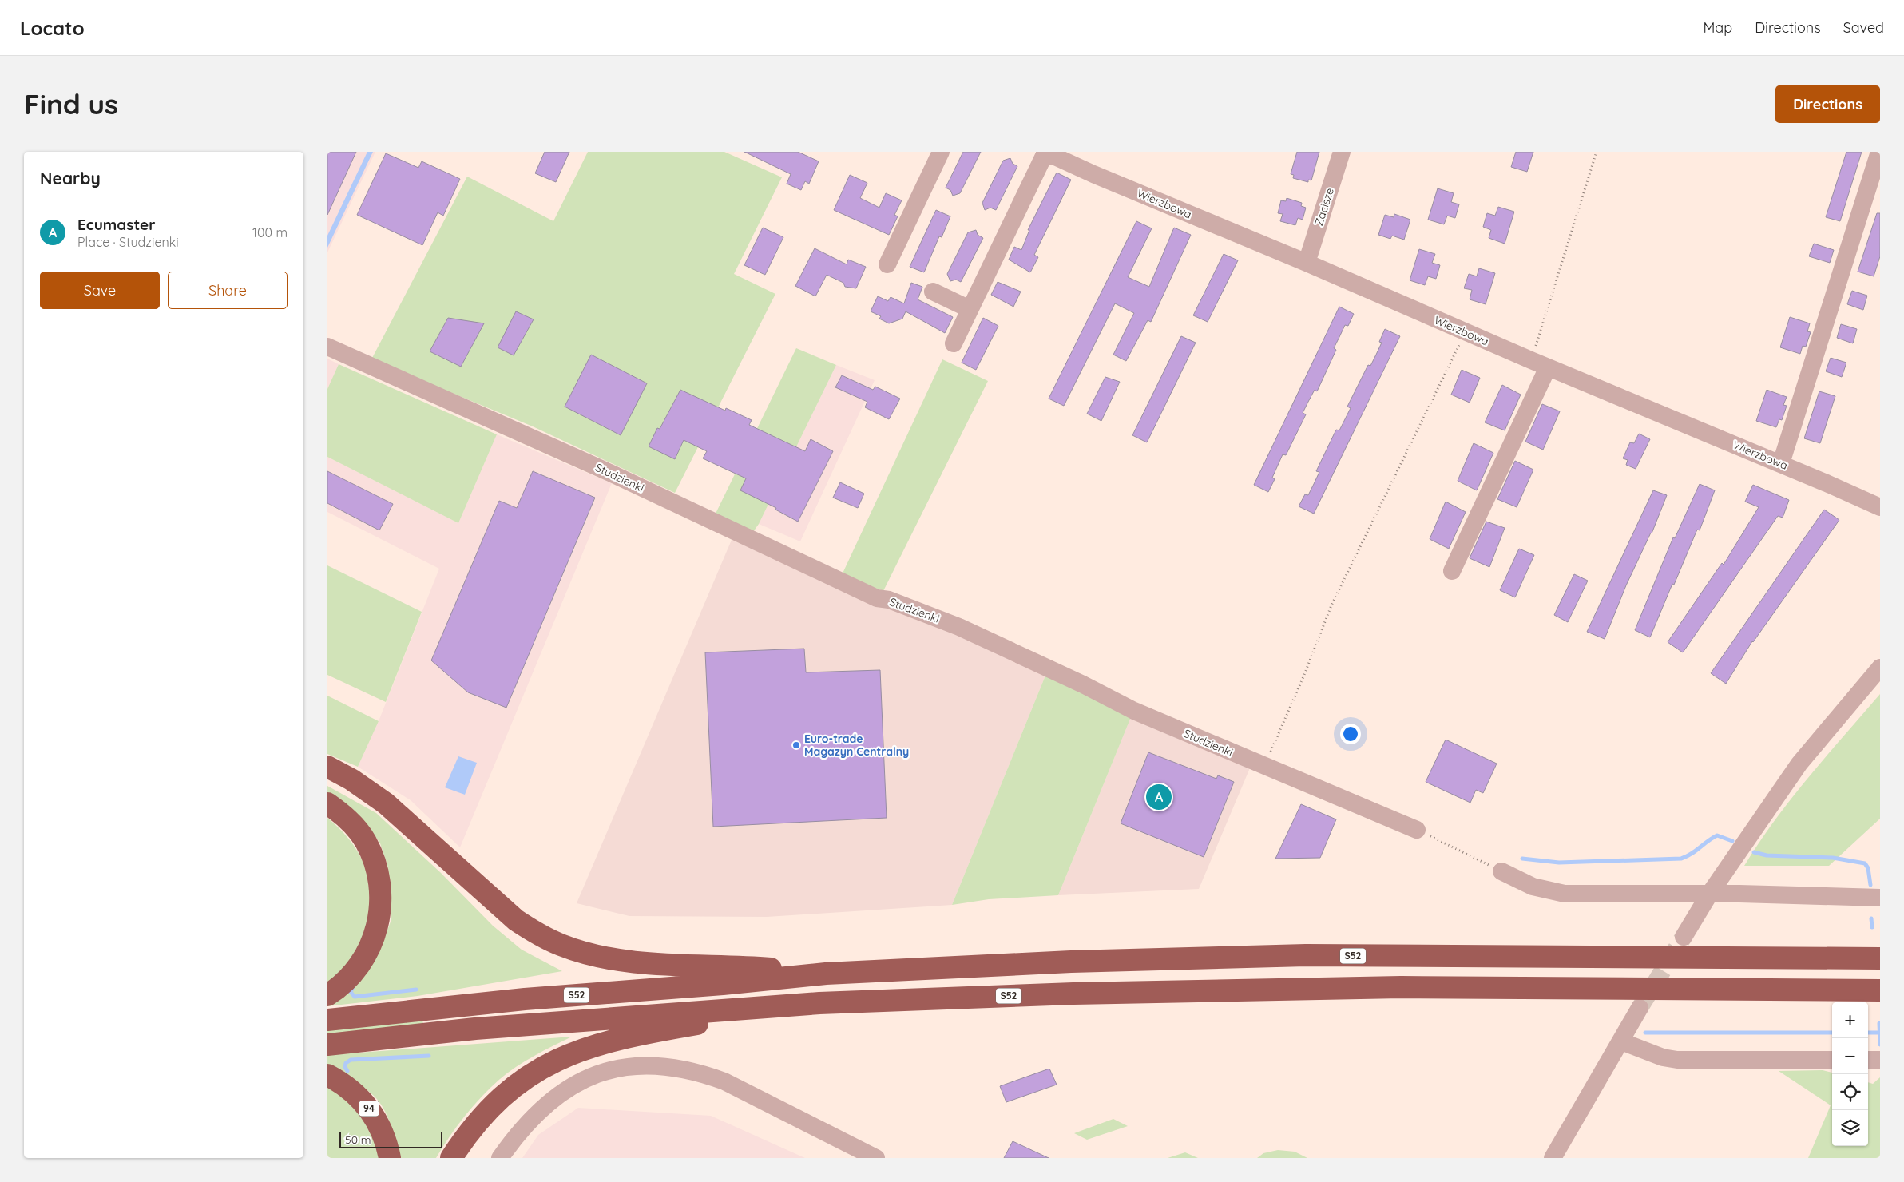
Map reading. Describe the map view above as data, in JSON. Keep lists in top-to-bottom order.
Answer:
{
  "streets": {
    "highway": ["S52", "94"],
    "street": ["Wierzbowa", "Zacisze", "Studzienki"]
  },
  "crossings": [
    ["Wierzbowa", "Zacisze"]
  ],
  "places": ["Euro-trade Magazyn Centralny"],
  "scale_bar": "50 m",
  "page": {
    "header": "Locato",
    "nav": ["Map", "Directions", "Saved"],
    "buttons": [
      "Directions",
      ["Save", "Share"]
    ],
    "title": "Find us",
    "heading": "Nearby",
    "list": [
      {
        "mark": "A",
        "name": "Ecumaster",
        "note": "Place · Studzienki",
        "value": "100 m"
      }
    ],
    "pins": "A",
    "map_buttons": ["+", "−"],
    "scale": "50 m"
  }
}
